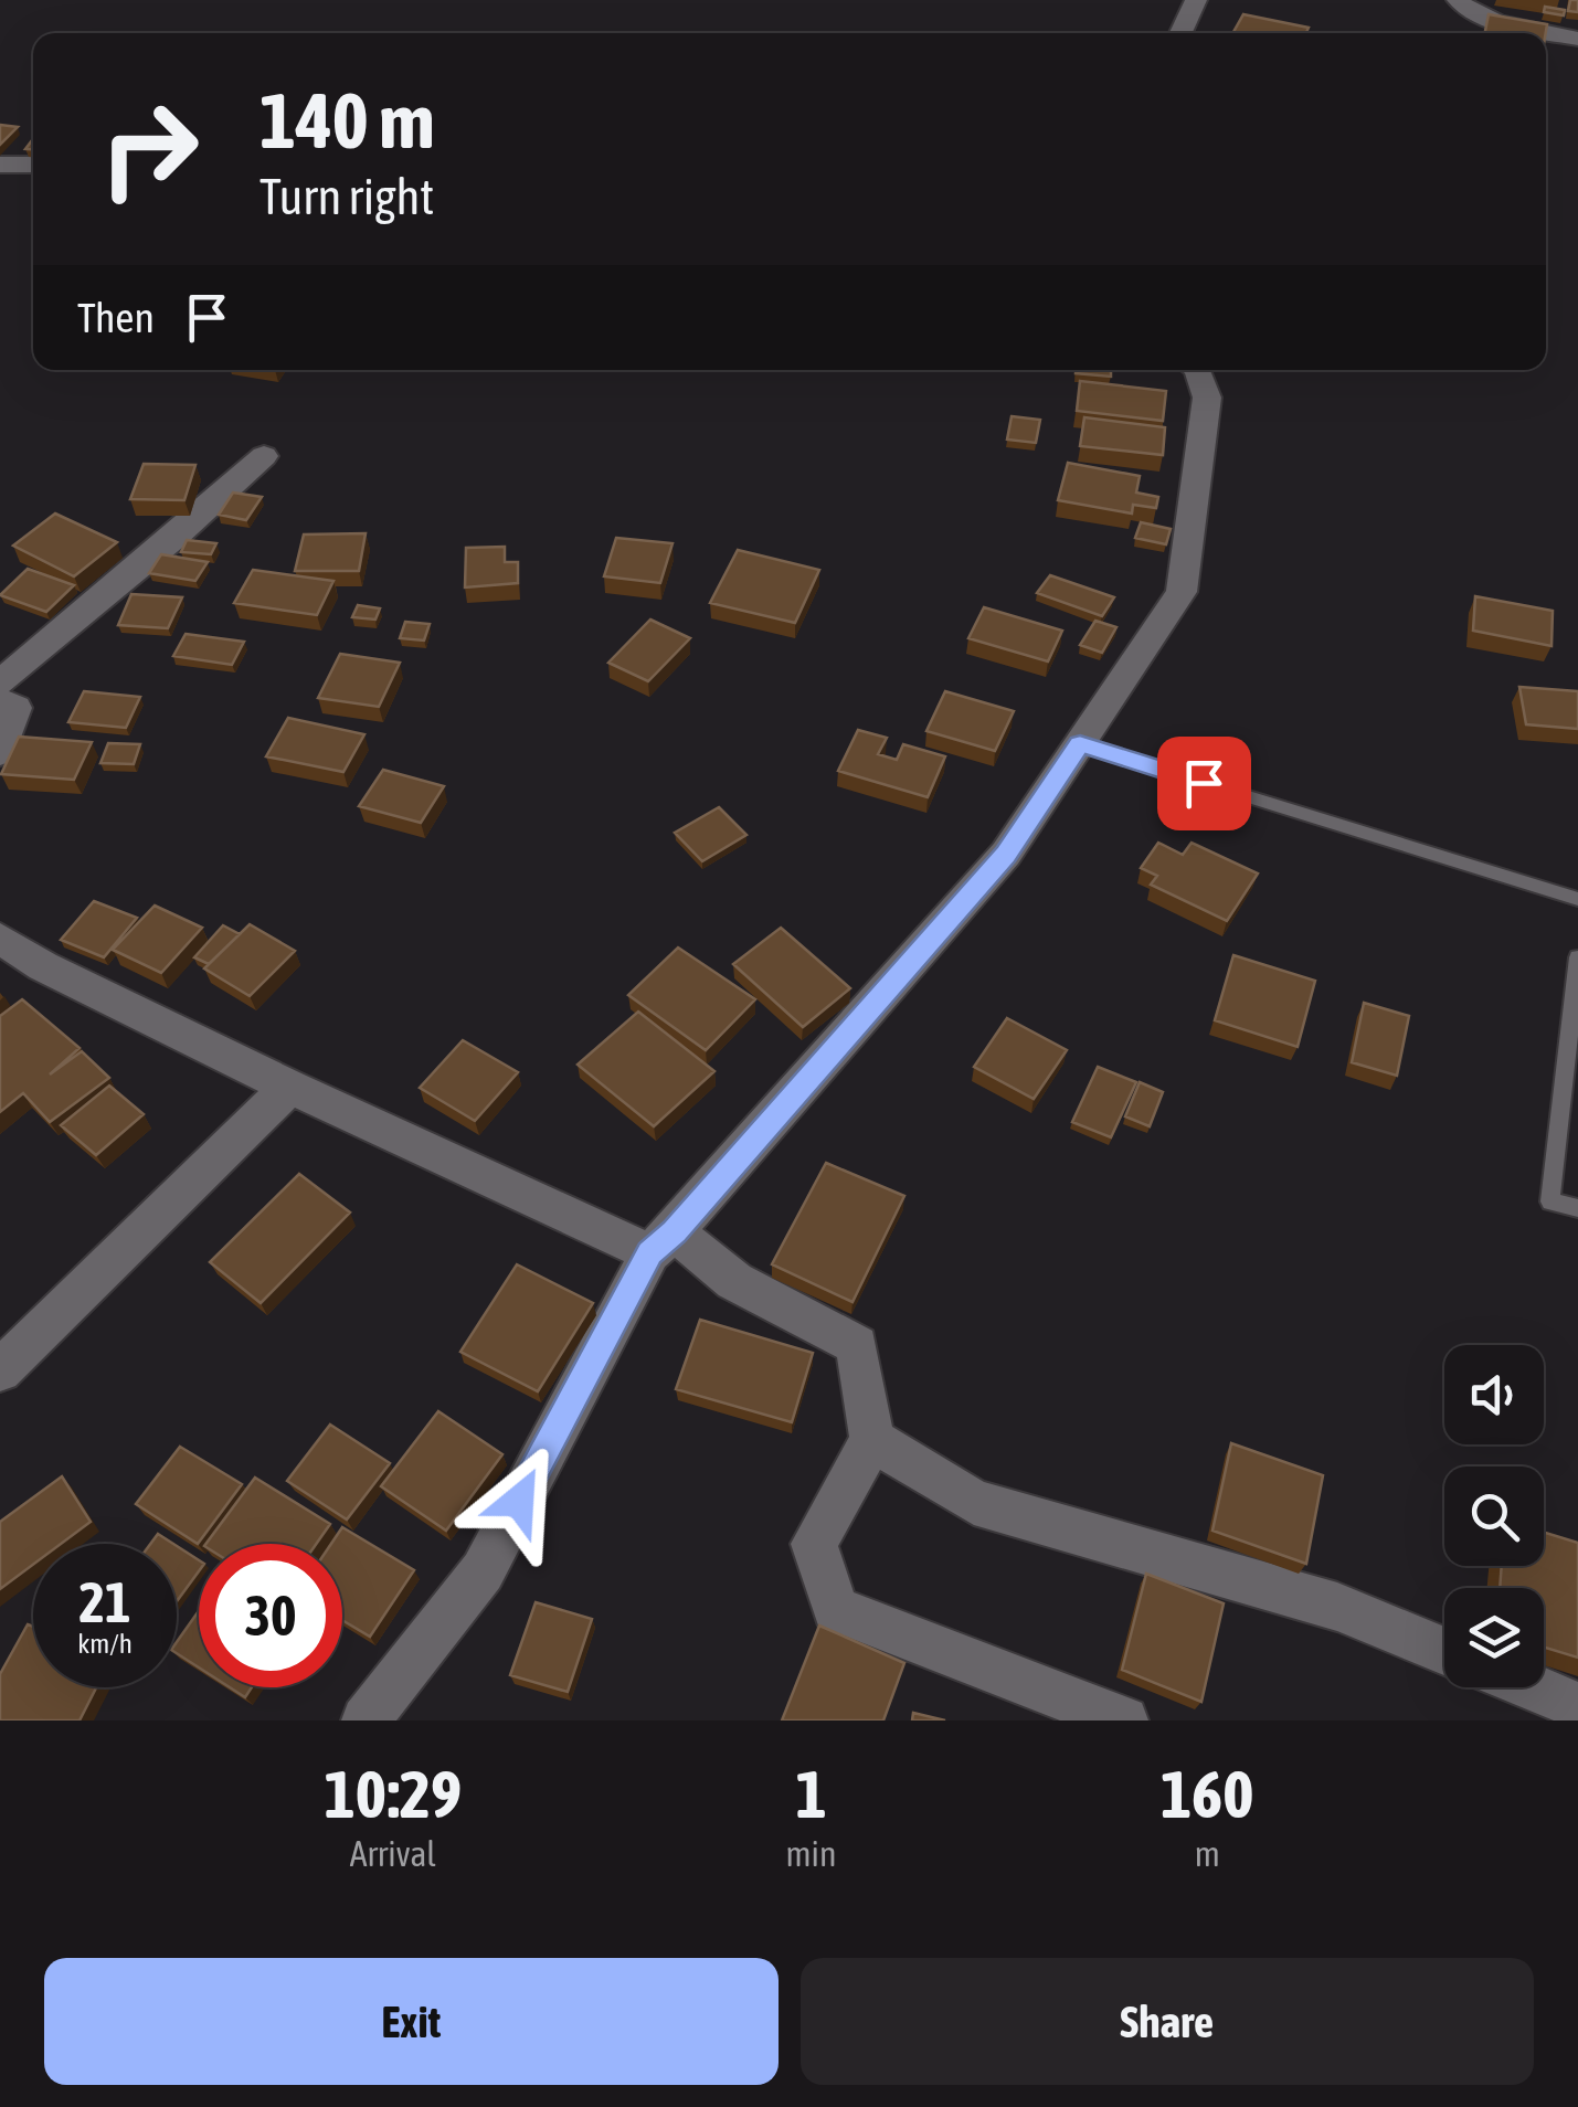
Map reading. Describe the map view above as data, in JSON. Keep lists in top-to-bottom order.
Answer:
{
  "page": {
    "turn": ["140 m", "Turn right"],
    "then": "Then",
    "speed": "21 km/h",
    "limit": "30",
    "eta": [
      "10:29",
      "Arrival",
      "1",
      "min",
      "160",
      "m"
    ],
    "buttons": ["Exit", "Share"]
  }
}
